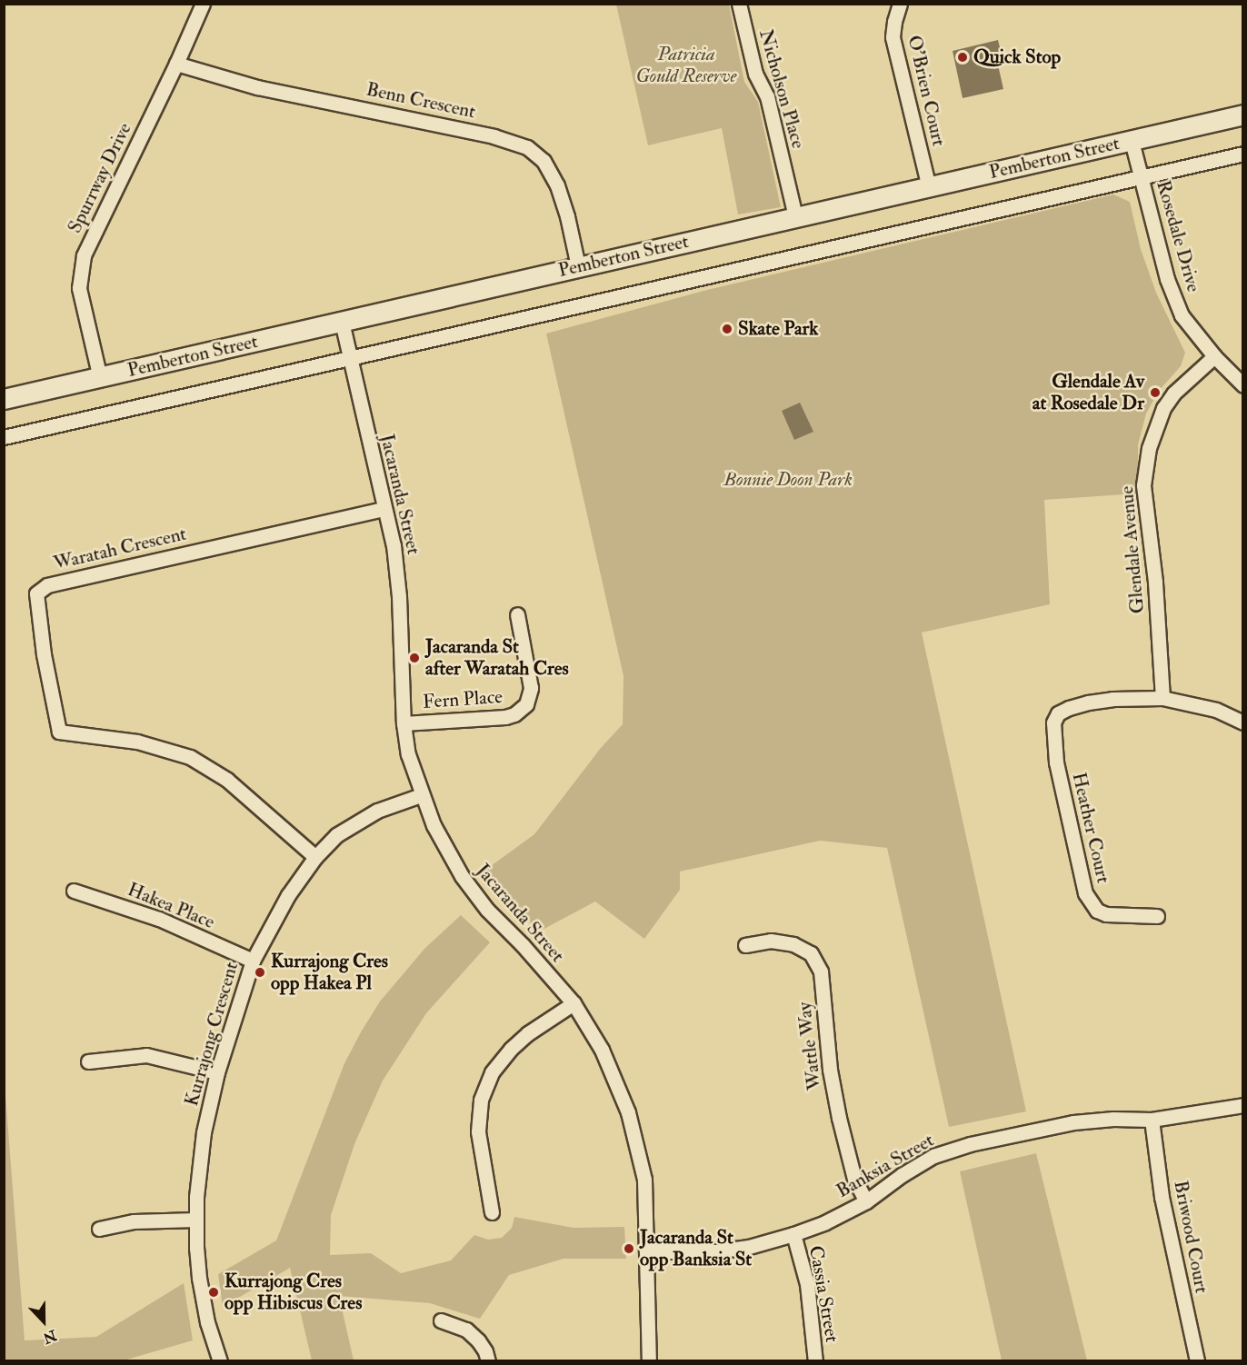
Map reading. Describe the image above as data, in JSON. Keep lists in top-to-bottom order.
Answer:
{
  "streets": {
    "main road": ["Pemberton Street"],
    "street": [
      "Nicholson Place",
      "O'Brien Court",
      "Benn Crescent",
      "Spurrway Drive",
      "Rosedale Drive",
      "Jacaranda Street",
      "Waratah Crescent",
      "Glendale Avenue",
      "Fern Place",
      "Heather Court",
      "Hakea Place",
      "Kurrajong Crescent",
      "Wattle Way",
      "Banksia Street",
      "Briwood Court",
      "Cassia Street"
    ]
  },
  "crossings": [
    ["Nicholson Place", "Pemberton Street"],
    ["O'Brien Court", "Pemberton Street"],
    ["Benn Crescent", "Pemberton Street"],
    ["Benn Crescent", "Spurrway Drive"],
    ["Pemberton Street", "Spurrway Drive"],
    ["Pemberton Street", "Rosedale Drive"],
    ["Pemberton Street", "Jacaranda Street"],
    ["Rosedale Drive", "Glendale Avenue"],
    ["Jacaranda Street", "Waratah Crescent"],
    ["Jacaranda Street", "Fern Place"],
    ["Jacaranda Street", "Kurrajong Crescent"],
    ["Jacaranda Street", "Banksia Street"],
    ["Waratah Crescent", "Kurrajong Crescent"],
    ["Glendale Avenue", "Heather Court"],
    ["Hakea Place", "Kurrajong Crescent"],
    ["Wattle Way", "Banksia Street"],
    ["Banksia Street", "Briwood Court"],
    ["Banksia Street", "Cassia Street"]
  ],
  "parks": ["Patricia Gould Reserve", "Bonnie Doon Park"],
  "places": [
    "Quick Stop",
    "Skate Park",
    "Glendale Av at Rosedale Dr",
    "Jacaranda St after Waratah Cres",
    "Kurrajong Cres opp Hakea Pl",
    "Jacaranda St opp Banksia St",
    "Kurrajong Cres opp Hibiscus Cres"
  ],
  "north": "bottom"
}
